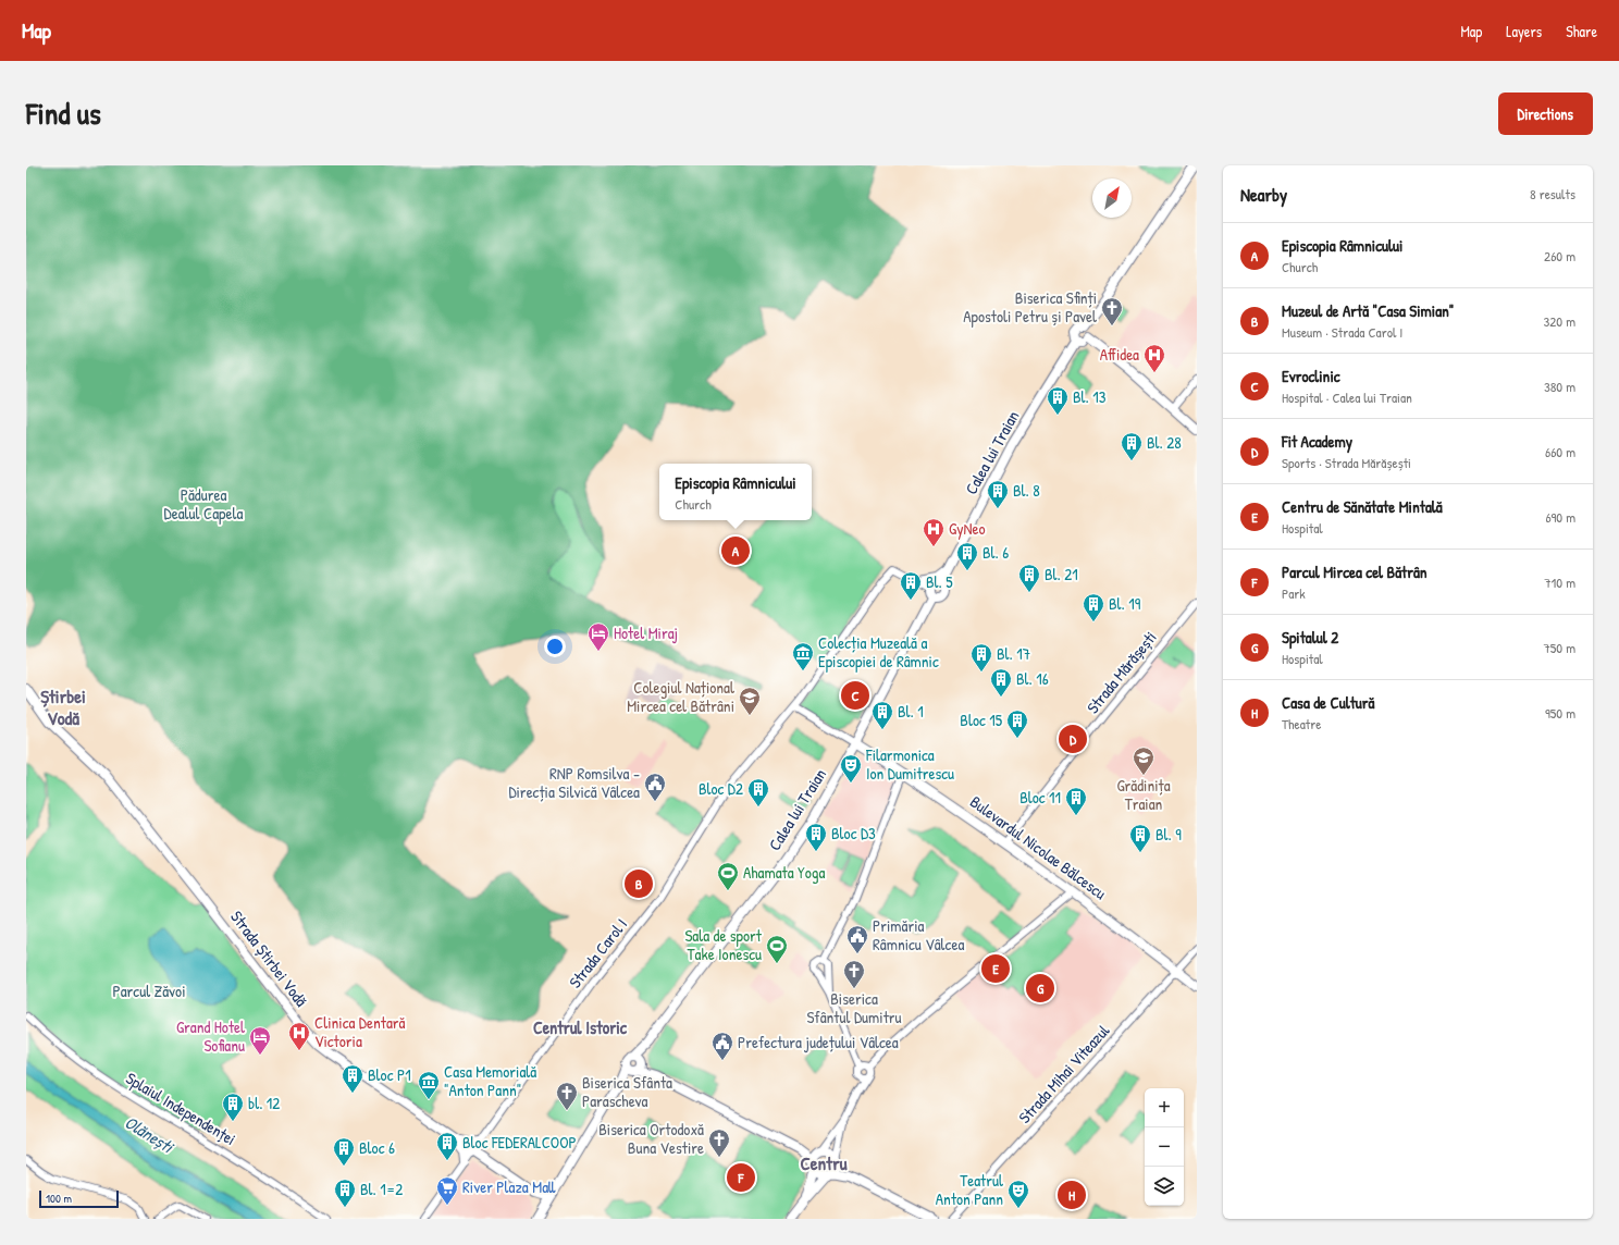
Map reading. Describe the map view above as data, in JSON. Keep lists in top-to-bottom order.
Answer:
{
  "streets": {
    "main road": ["Calea lui Traian", "Bulevardul Nicolae Bălcescu", "Strada Știrbei Vodă"],
    "street": [
      "Strada Mărășești",
      "Strada Carol I",
      "Strada Mihai Viteazul",
      "Splaiul Independenței"
    ]
  },
  "crossings": [
    ["Calea lui Traian", "Bulevardul Nicolae Bălcescu"],
    ["Strada Mărășești", "Bulevardul Nicolae Bălcescu"],
    ["Bulevardul Nicolae Bălcescu", "Strada Mihai Viteazul"],
    ["Strada Carol I", "Strada Știrbei Vodă"]
  ],
  "districts": ["Știrbei Vodă", "Centrul Istoric", "Centru"],
  "water": ["Olănești"],
  "parks": ["Pădurea Dealul Capela", "Parcul Zăvoi"],
  "places": {
    "church": [
      "Biserica Sfinți Apostoli Petru și Pavel",
      "Biserica Sfântul Dumitru",
      "Biserica Sfânta Parascheva",
      "Biserica Ortodoxă Buna Vestire"
    ],
    "hospital": ["Affidea", "GyNeo", "Clinica Dentară Victoria"],
    "building": [
      "Bl. 13",
      "Bl. 28",
      "Bl. 8",
      "Bl. 6",
      "Bl. 21",
      "Bl. 5",
      "Bl. 19",
      "Bl. 17",
      "Bl. 16",
      "Bl. 1",
      "Bloc 15",
      "Bloc D2",
      "Bloc 11",
      "Bloc D3",
      "Bl. 9",
      "Bloc P1",
      "bl. 12",
      "Bloc FEDERALCOOP",
      "Bloc 6",
      "Bl. 1=2"
    ],
    "hotel": ["Hotel Miraj", "Grand Hotel Sofianu"],
    "museum": ["Colecția Muzeală a Episcopiei de Râmnic", "Casa Memorială \"Anton Pann\""],
    "school or university": ["Colegiul Național Mircea cel Bătrâni", "Grădinița Traian"],
    "theatre": ["Filarmonica Ion Dumitrescu", "Teatrul Anton Pann"],
    "public building": ["RNP Romsilva - Direcția Silvică Vâlcea", "Primăria Râmnicu Vâlcea", "Prefectura județului Vâlcea"],
    "sports": ["Ahamata Yoga", "Sala de sport Take Ionescu"],
    "supermarket": ["River Plaza Mall"]
  },
  "scale_bar": "100 m",
  "north": "top right",
  "page": {
    "header": "Map",
    "nav": ["Map", "Layers", "Share"],
    "title": "Find us",
    "buttons": "Directions",
    "heading": ["Nearby", "8 results"],
    "list": [
      {
        "mark": "A",
        "name": "Episcopia Râmnicului",
        "note": "Church",
        "value": "260 m"
      },
      {
        "mark": "B",
        "name": "Muzeul de Artă \"Casa Simian\"",
        "note": "Museum · Strada Carol I",
        "value": "320 m"
      },
      {
        "mark": "C",
        "name": "Evroclinic",
        "note": "Hospital · Calea lui Traian",
        "value": "380 m"
      },
      {
        "mark": "D",
        "name": "Fit Academy",
        "note": "Sports · Strada Mărășești",
        "value": "660 m"
      },
      {
        "mark": "E",
        "name": "Centru de Sănătate Mintală",
        "note": "Hospital",
        "value": "690 m"
      },
      {
        "mark": "F",
        "name": "Parcul Mircea cel Bătrân",
        "note": "Park",
        "value": "710 m"
      },
      {
        "mark": "G",
        "name": "Spitalul 2",
        "note": "Hospital",
        "value": "750 m"
      },
      {
        "mark": "H",
        "name": "Casa de Cultură",
        "note": "Theatre",
        "value": "950 m"
      }
    ],
    "popup": ["Episcopia Râmnicului", "Church"],
    "pins": [
      "A",
      "C",
      "D",
      "B",
      "E",
      "G",
      "F",
      "H"
    ],
    "map_buttons": ["+", "−"],
    "scale": "100 m"
  }
}
